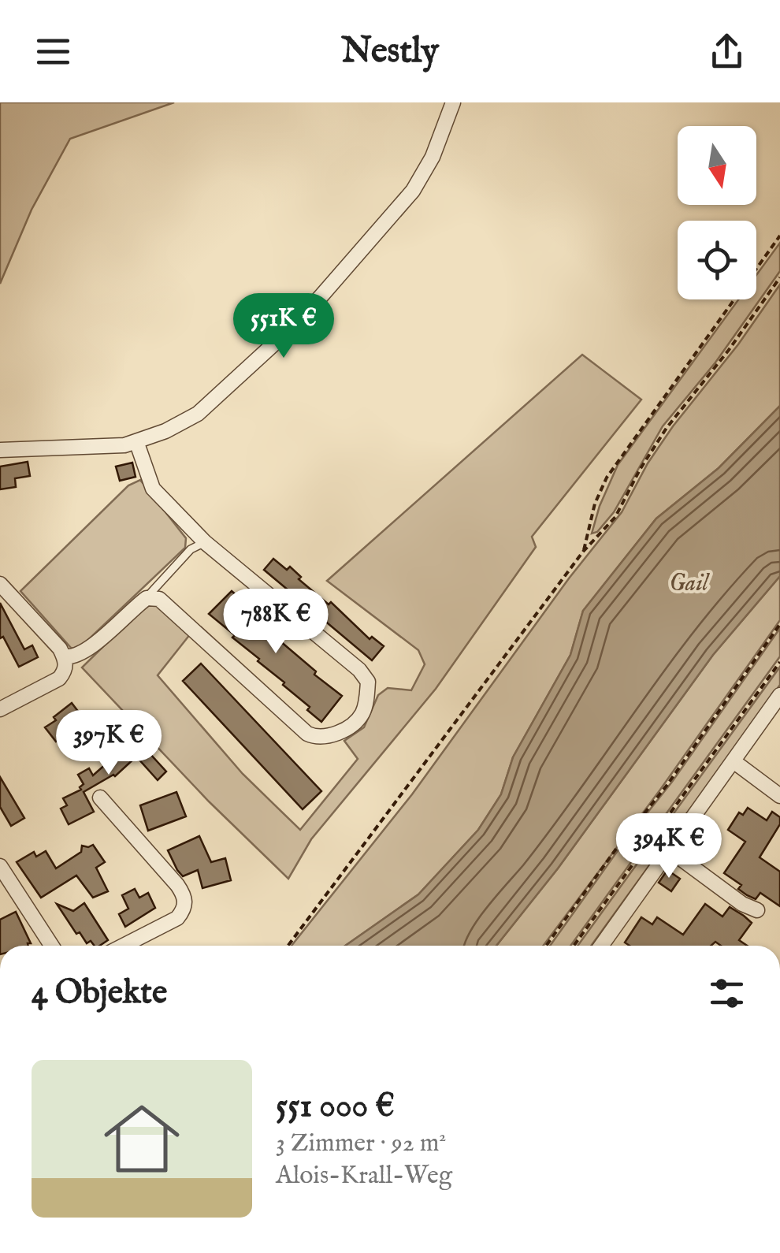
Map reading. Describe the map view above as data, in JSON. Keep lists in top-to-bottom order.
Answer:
{
  "water": ["Gail"],
  "north": "bottom",
  "page": {
    "header": "Nestly",
    "price": [
      "551K €",
      "788K €",
      "397K €",
      "394K €"
    ],
    "heading": "4 Objekte",
    "list": [
      {
        "name": "551 000 €",
        "note": "3 Zimmer · 92 m² · Alois-Krall-Weg"
      }
    ]
  }
}
